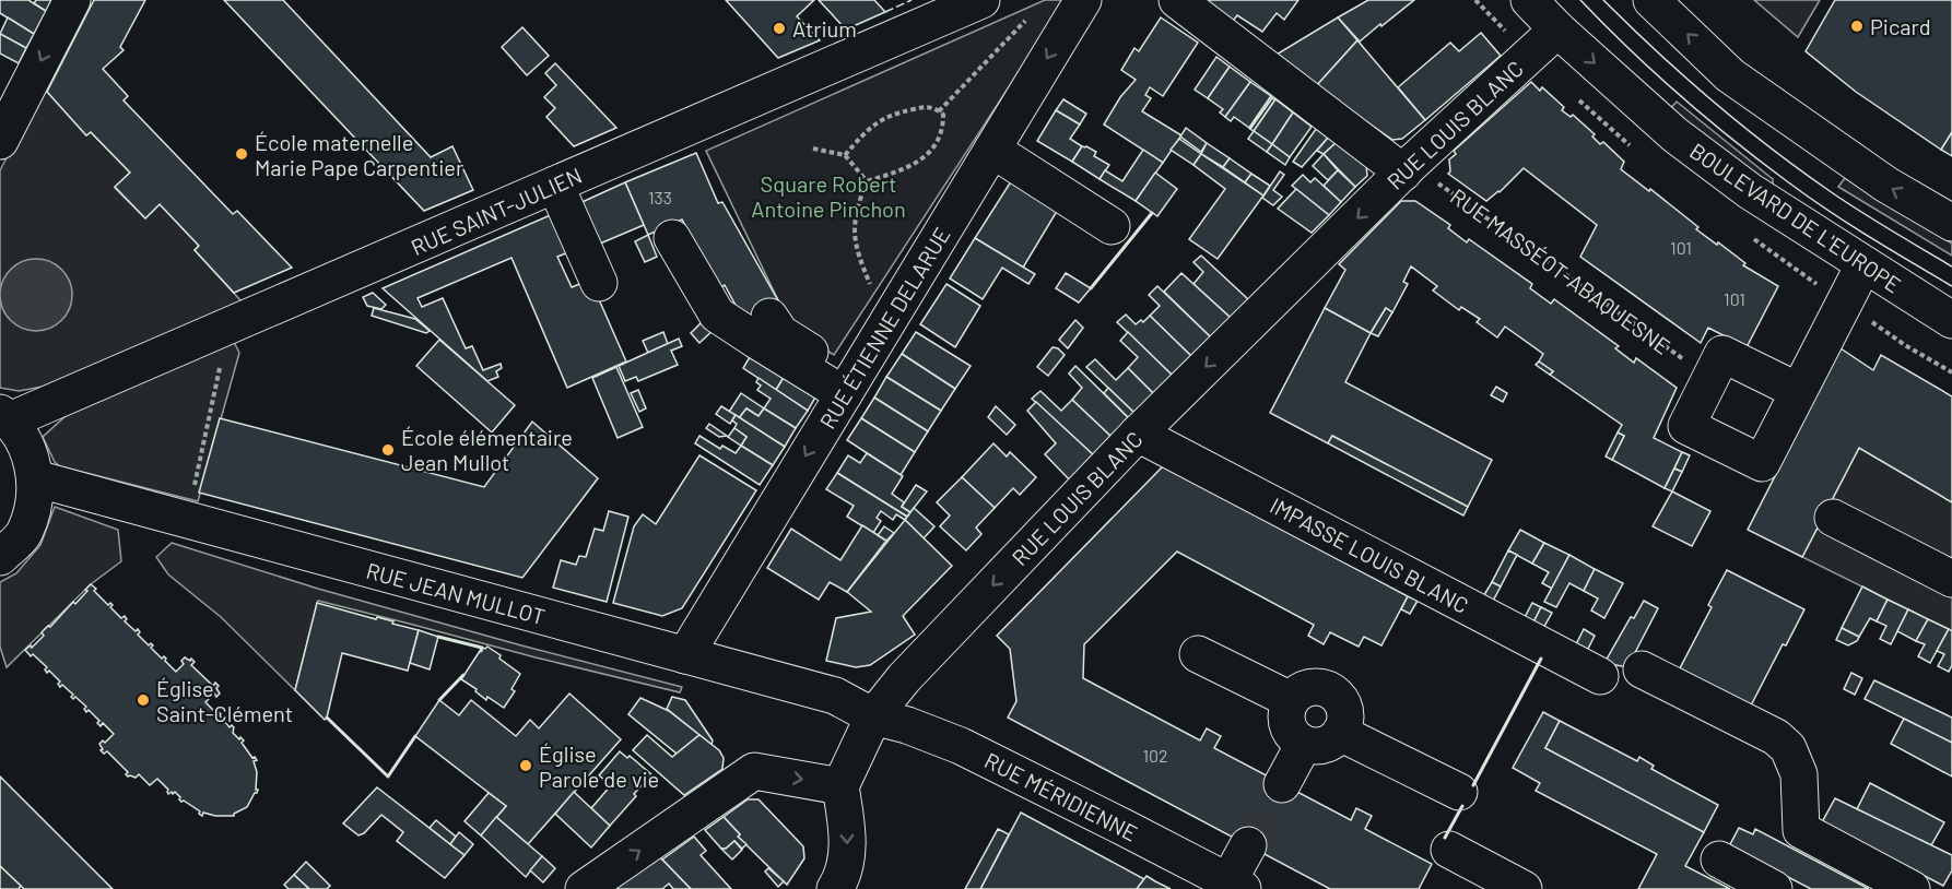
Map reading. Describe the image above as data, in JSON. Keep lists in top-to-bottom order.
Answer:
{
  "streets": {
    "street": [
      "RUE LOUIS BLANC",
      "RUE SAINT-JULIEN",
      "BOULEVARD DE L'EUROPE",
      "RUE ÉTIENNE DELARUE",
      "IMPASSE LOUIS BLANC",
      "RUE JEAN MULLOT",
      "RUE MÉRIDIENNE"
    ],
    "path": ["RUE MASSÉOT-ABAQUESNE"]
  },
  "crossings": [
    ["RUE LOUIS BLANC", "BOULEVARD DE L'EUROPE"],
    ["RUE LOUIS BLANC", "RUE MASSÉOT-ABAQUESNE"],
    ["RUE LOUIS BLANC", "IMPASSE LOUIS BLANC"],
    ["RUE LOUIS BLANC", "RUE JEAN MULLOT"],
    ["RUE LOUIS BLANC", "RUE MÉRIDIENNE"],
    ["RUE ÉTIENNE DELARUE", "RUE JEAN MULLOT"],
    ["RUE JEAN MULLOT", "RUE MÉRIDIENNE"]
  ],
  "one_way": ["RUE LOUIS BLANC", "RUE ÉTIENNE DELARUE"],
  "parks": ["Square Robert Antoine Pinchon"],
  "places": [
    "Picard",
    "Atrium",
    "École maternelle Marie Pape Carpentier",
    "École élémentaire Jean Mullot",
    "Église Saint-Clément",
    "Église Parole de vie"
  ],
  "house_numbers": [
    "133",
    "101",
    "101",
    "102"
  ]
}
